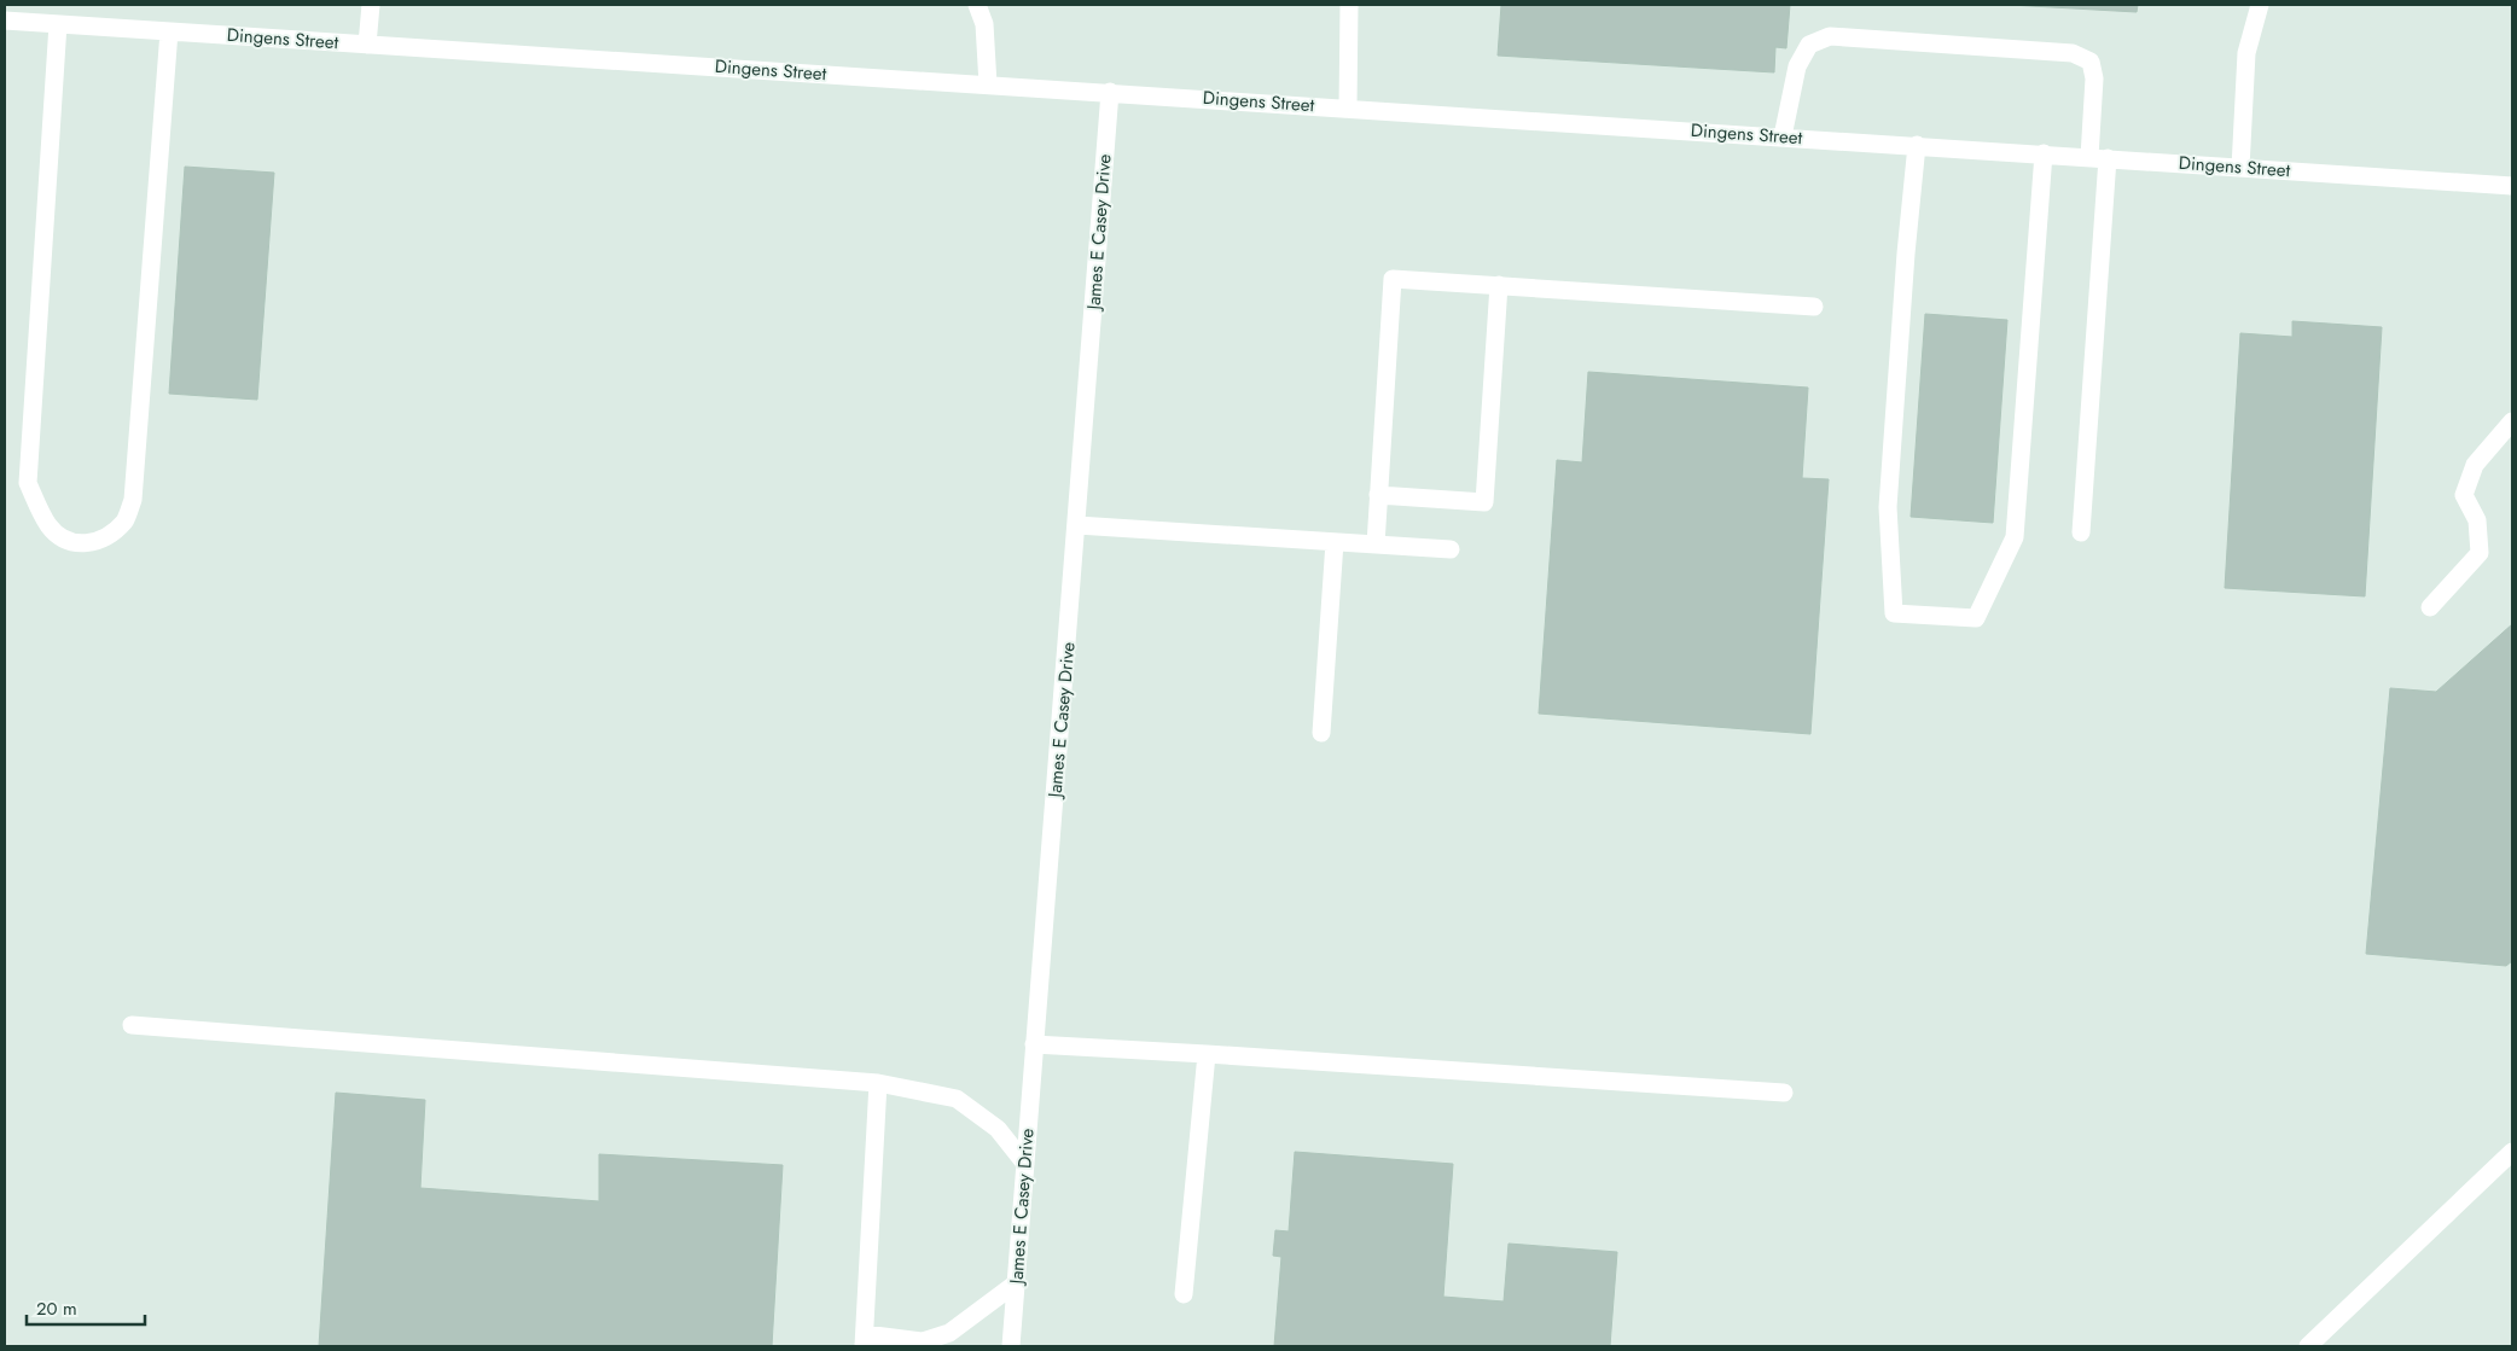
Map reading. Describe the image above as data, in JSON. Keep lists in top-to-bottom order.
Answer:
{
  "streets": {
    "street": ["Dingens Street", "James E Casey Drive"]
  },
  "crossings": [
    ["Dingens Street", "James E Casey Drive"]
  ],
  "scale_bar": "20 m"
}
